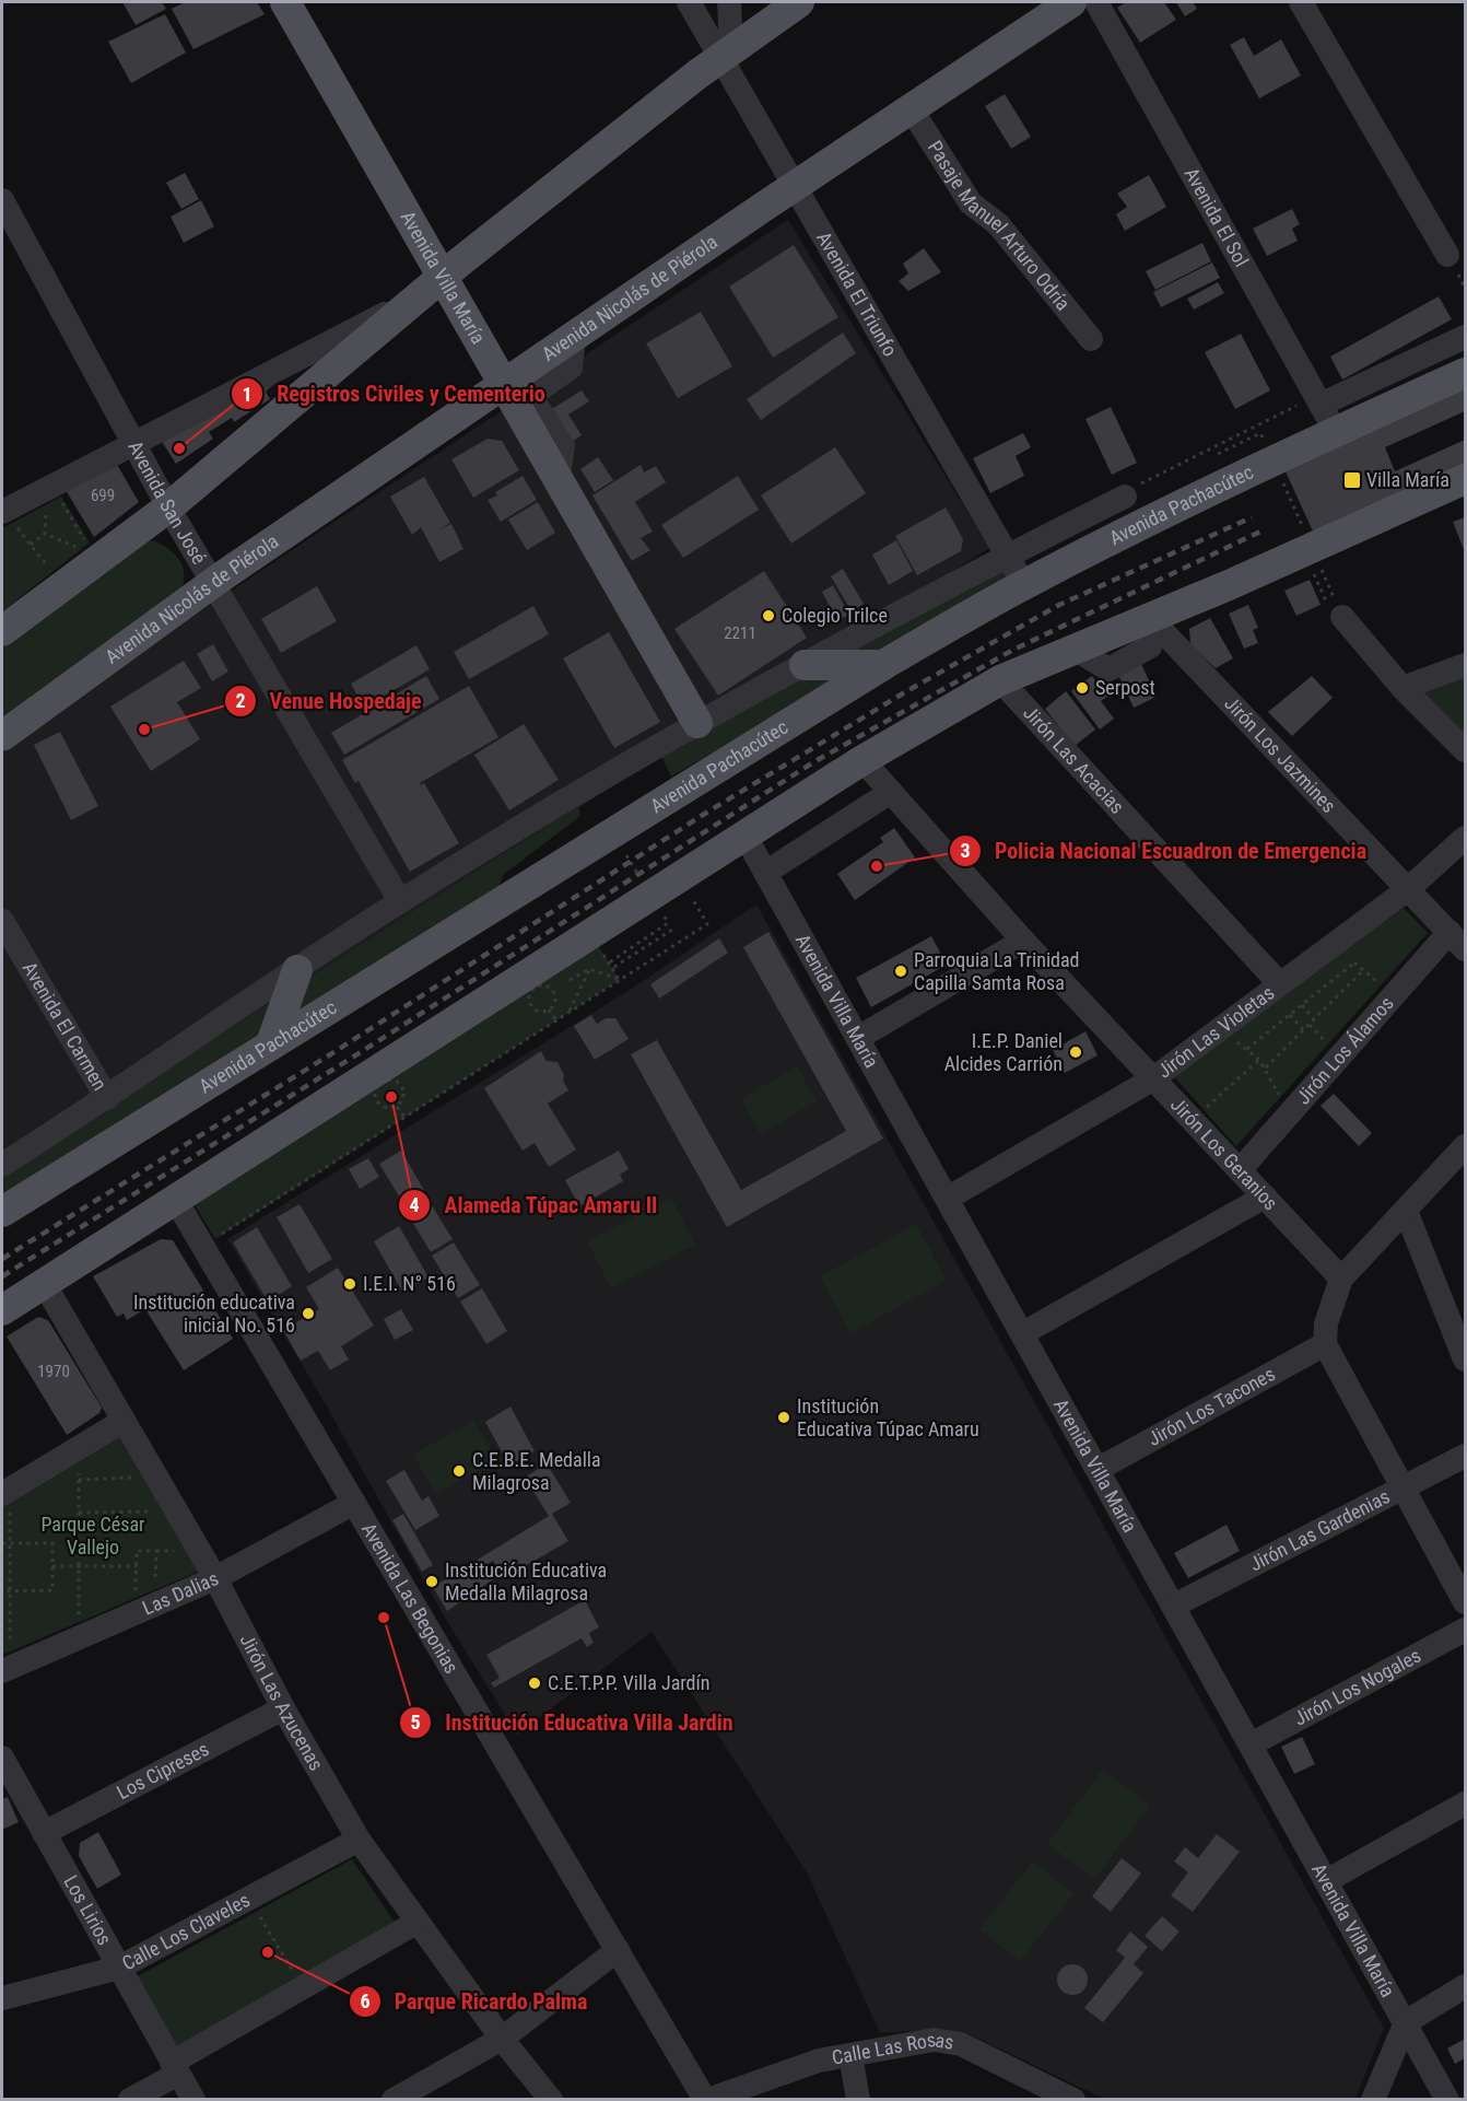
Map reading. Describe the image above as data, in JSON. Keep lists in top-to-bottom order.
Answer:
{
  "streets": {
    "main road": ["Avenida Villa María", "Avenida Nicolás de Piérola", "Avenida Pachacútec"],
    "street": [
      "Avenida El Sol",
      "Pasaje Manuel Arturo Odría",
      "Avenida El Triunfo",
      "Avenida San José",
      "Jirón Los Jazmines",
      "Jirón Las Acacias",
      "Avenida El Carmen",
      "Jirón Las Violetas",
      "Jirón Los Álamos",
      "Jirón Los Geranios",
      "Jirón Los Tacones",
      "Jirón Las Gardenias",
      "Las Dalias",
      "Avenida Las Begonias",
      "Jirón Los Nogales",
      "Jirón Las Azucenas",
      "Los Cipreses",
      "Los Lirios",
      "Calle Los Claveles",
      "Calle Las Rosas"
    ]
  },
  "crossings": [
    ["Avenida El Sol", "Avenida Pachacútec"],
    ["Pasaje Manuel Arturo Odría", "Avenida Nicolás de Piérola"],
    ["Avenida Villa María", "Avenida Nicolás de Piérola"],
    ["Avenida Villa María", "Avenida Pachacútec"],
    ["Avenida Villa María", "Jirón Las Violetas"],
    ["Avenida Villa María", "Jirón Los Tacones"],
    ["Avenida Villa María", "Jirón Las Gardenias"],
    ["Avenida Villa María", "Jirón Los Nogales"],
    ["Avenida El Triunfo", "Avenida Nicolás de Piérola"],
    ["Avenida El Triunfo", "Avenida Pachacútec"],
    ["Avenida Nicolás de Piérola", "Avenida San José"],
    ["Avenida San José", "Avenida Pachacútec"],
    ["Avenida Pachacútec", "Avenida El Carmen"],
    ["Jirón Los Jazmines", "Jirón Las Violetas"],
    ["Jirón Los Jazmines", "Jirón Los Álamos"],
    ["Jirón Las Acacias", "Jirón Las Violetas"],
    ["Jirón Las Violetas", "Jirón Los Geranios"],
    ["Jirón Los Álamos", "Jirón Los Geranios"],
    ["Las Dalias", "Avenida Las Begonias"],
    ["Las Dalias", "Jirón Las Azucenas"],
    ["Avenida Las Begonias", "Calle Las Rosas"],
    ["Jirón Las Azucenas", "Los Cipreses"],
    ["Jirón Las Azucenas", "Calle Los Claveles"],
    ["Los Cipreses", "Los Lirios"],
    ["Los Lirios", "Calle Los Claveles"]
  ],
  "parks": ["Parque César Vallejo"],
  "places": {
    "other": [
      "Registros Civiles y Cementerio",
      "Colegio Trilce",
      "Serpost",
      "Venue Hospedaje",
      "Policia Nacional Escuadron de Emergencia",
      "Parroquia La Trinidad Capilla Samta Rosa",
      "I.E.P. Daniel Alcides Carrión",
      "Alameda Túpac Amaru II",
      "I.E.I. N° 516",
      "Institución educativa inicial No. 516",
      "Institución Educativa Túpac Amaru",
      "C.E.B.E. Medalla Milagrosa",
      "Institución Educativa Medalla Milagrosa",
      "Institución Educativa Villa Jardin",
      "C.E.T.P.P. Villa Jardín",
      "Parque Ricardo Palma"
    ],
    "transit": ["Villa María"]
  },
  "house_numbers": ["699", "2211", "1970"]
}
